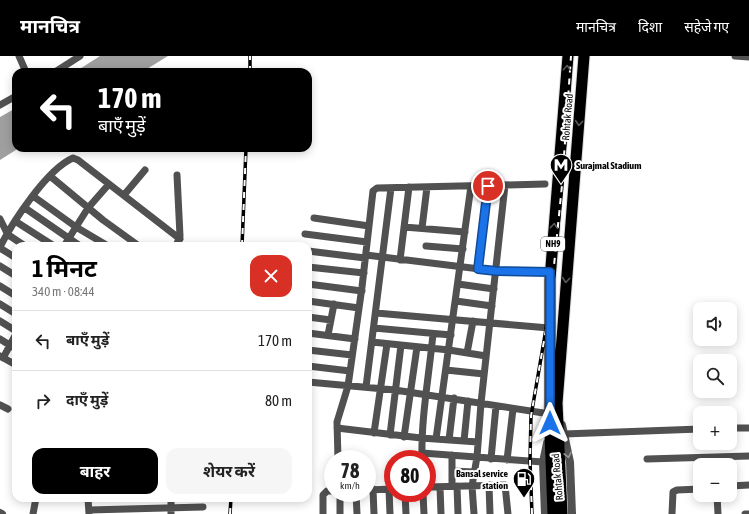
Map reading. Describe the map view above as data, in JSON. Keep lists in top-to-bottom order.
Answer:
{
  "streets": {
    "highway": ["Rohtak Road", "NH9"]
  },
  "crossings": [
    ["Rohtak Road", "NH9"]
  ],
  "places": {
    "metro station": ["Surajmal Stadium"],
    "fuel station": ["Bansal service station"]
  },
  "page": {
    "header": "मानचित्र",
    "nav": ["मानचित्र", "दिशा", "सहेजे गए"],
    "turn": ["170 m", "बाएँ मुड़ें"],
    "heading": ["1 मिनट", "340 m · 08:44"],
    "map_buttons": ["+", "−"],
    "list": [
      {
        "name": "बाएँ मुड़ें",
        "value": "170 m"
      },
      {
        "name": "दाएँ मुड़ें",
        "value": "80 m"
      }
    ],
    "buttons": ["बाहर", "शेयर करें"],
    "speed": "78 km/h",
    "limit": "80"
  }
}
